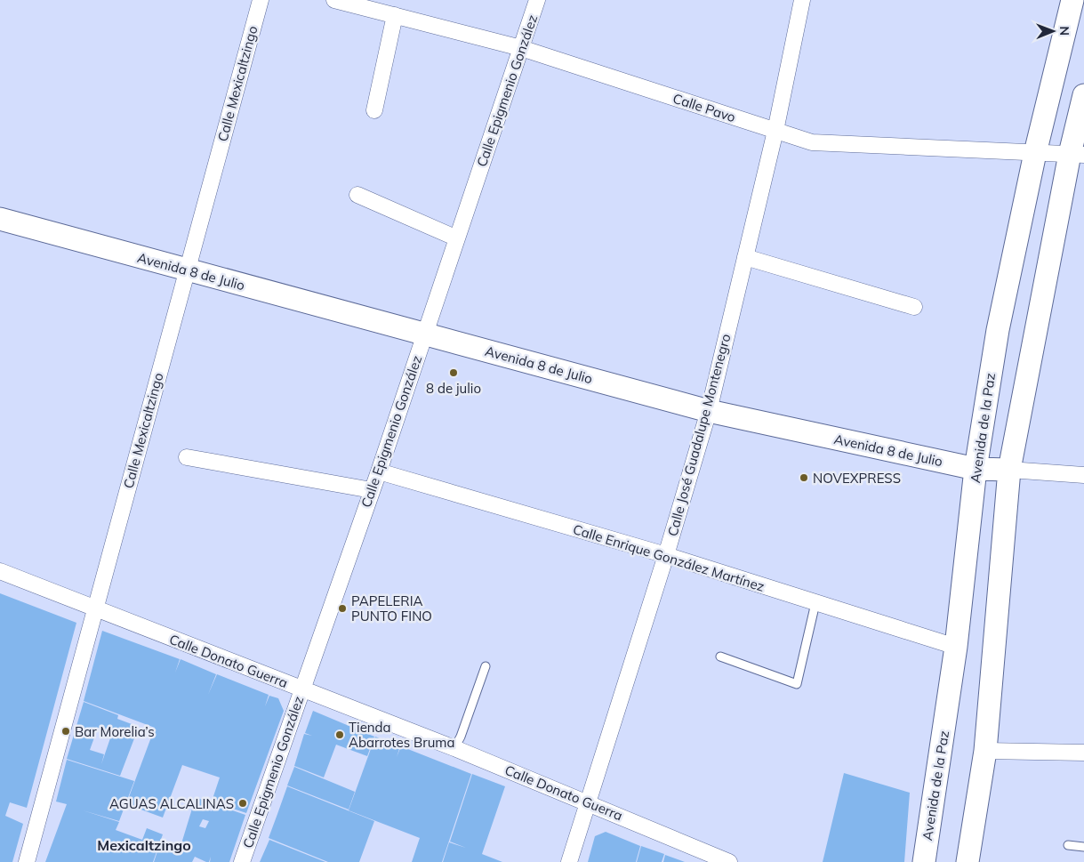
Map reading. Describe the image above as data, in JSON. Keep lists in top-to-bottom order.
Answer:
{
  "streets": {
    "street": [
      "Calle Mexicaltzingo",
      "Calle Epigmenio González",
      "Calle Pavo",
      "Avenida 8 de Julio",
      "Avenida de la Paz",
      "Calle José Guadalupe Montenegro",
      "Calle Enrique González Martínez",
      "Calle Donato Guerra"
    ]
  },
  "crossings": [
    ["Calle Mexicaltzingo", "Avenida 8 de Julio"],
    ["Calle Mexicaltzingo", "Calle Donato Guerra"],
    ["Calle Epigmenio González", "Calle Pavo"],
    ["Calle Epigmenio González", "Avenida 8 de Julio"],
    ["Calle Epigmenio González", "Calle Enrique González Martínez"],
    ["Calle Epigmenio González", "Calle Donato Guerra"],
    ["Calle Pavo", "Avenida de la Paz"],
    ["Calle Pavo", "Calle José Guadalupe Montenegro"],
    ["Avenida 8 de Julio", "Avenida de la Paz"],
    ["Avenida 8 de Julio", "Calle José Guadalupe Montenegro"],
    ["Avenida de la Paz", "Calle Enrique González Martínez"],
    ["Calle José Guadalupe Montenegro", "Calle Enrique González Martínez"],
    ["Calle José Guadalupe Montenegro", "Calle Donato Guerra"]
  ],
  "districts": ["Mexicaltzingo"],
  "places": [
    "8 de julio",
    "NOVEXPRESS",
    "PAPELERIA PUNTO FINO",
    "Bar Morelia’s",
    "Tienda Abarrotes Bruma",
    "AGUAS ALCALINAS"
  ],
  "north": "right"
}
